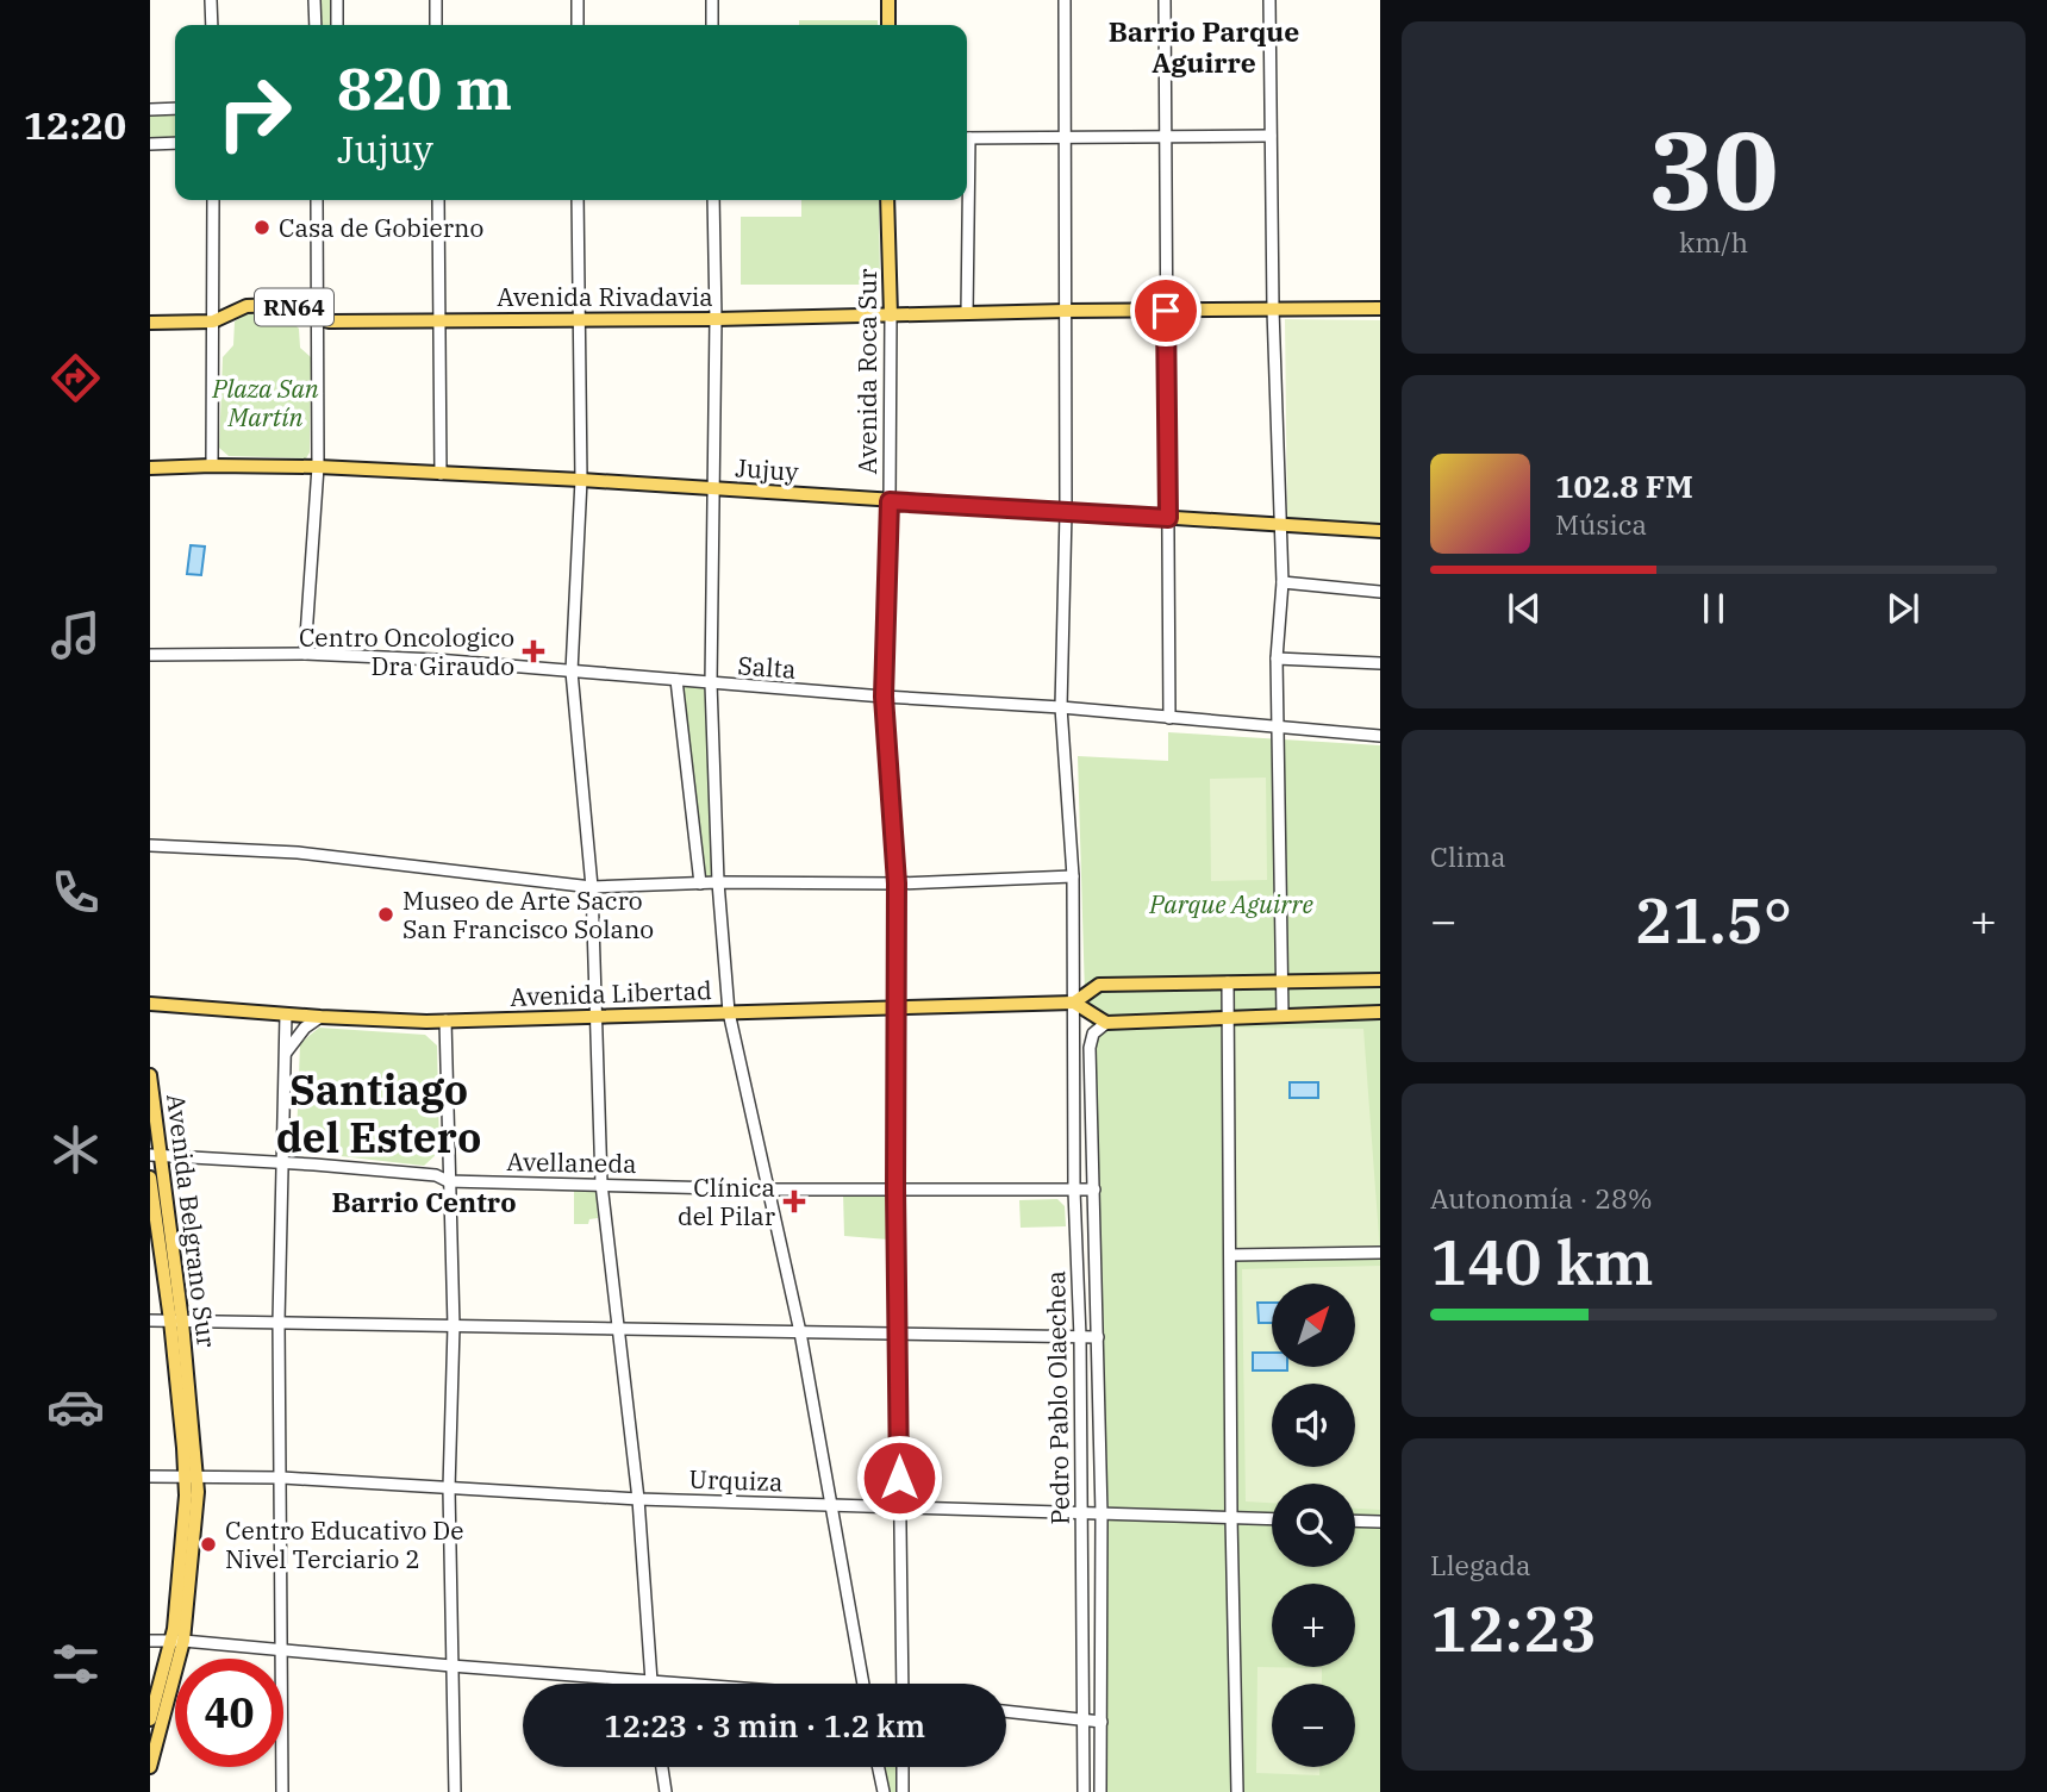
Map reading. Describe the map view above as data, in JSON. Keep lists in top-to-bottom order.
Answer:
{
  "streets": {
    "main road": [
      "Avenida Rivadavia",
      "RN64",
      "Avenida Roca Sur",
      "Jujuy",
      "Avenida Libertad",
      "Avenida Belgrano Sur"
    ],
    "street": [
      "Salta",
      "Avellaneda",
      "Pedro Pablo Olaechea",
      "Urquiza"
    ]
  },
  "crossings": [
    ["Avenida Rivadavia", "RN64"],
    ["Avenida Rivadavia", "Avenida Roca Sur"],
    ["Avenida Rivadavia", "Pedro Pablo Olaechea"],
    ["RN64", "Jujuy"],
    ["Avenida Roca Sur", "Jujuy"],
    ["Avenida Roca Sur", "Salta"],
    ["Avenida Roca Sur", "Avenida Libertad"],
    ["Avenida Roca Sur", "Avellaneda"],
    ["Avenida Roca Sur", "Urquiza"],
    ["Jujuy", "Pedro Pablo Olaechea"],
    ["Salta", "Pedro Pablo Olaechea"],
    ["Avenida Libertad", "Pedro Pablo Olaechea"],
    ["Avellaneda", "Avenida Belgrano Sur"],
    ["Avellaneda", "Pedro Pablo Olaechea"],
    ["Avenida Belgrano Sur", "Urquiza"],
    ["Pedro Pablo Olaechea", "Urquiza"]
  ],
  "districts": ["Barrio Parque Aguirre", "Santiago del Estero", "Barrio Centro"],
  "parks": ["Plaza San Martín", "Parque Aguirre"],
  "places": {
    "other": ["Casa de Gobierno", "Museo de Arte Sacro San Francisco Solano", "Centro Educativo De Nivel Terciario 2"],
    "health": ["Centro Oncologico Dra Giraudo", "Clínica del Pilar"]
  },
  "north": "top right",
  "page": {
    "tabs": "12:20",
    "tile": [
      ["30", "km/h"],
      "Clima",
      ["Autonomía · 28%", "140 km"],
      ["Llegada", "12:23"]
    ],
    "turn": ["820 m", "Jujuy"],
    "song": ["102.8 FM", "Música"],
    "heat": ["−", "21.5°", "+"],
    "map_buttons": ["+", "−"],
    "limit": "40",
    "trip": "12:23 · 3 min · 1.2 km"
  }
}
